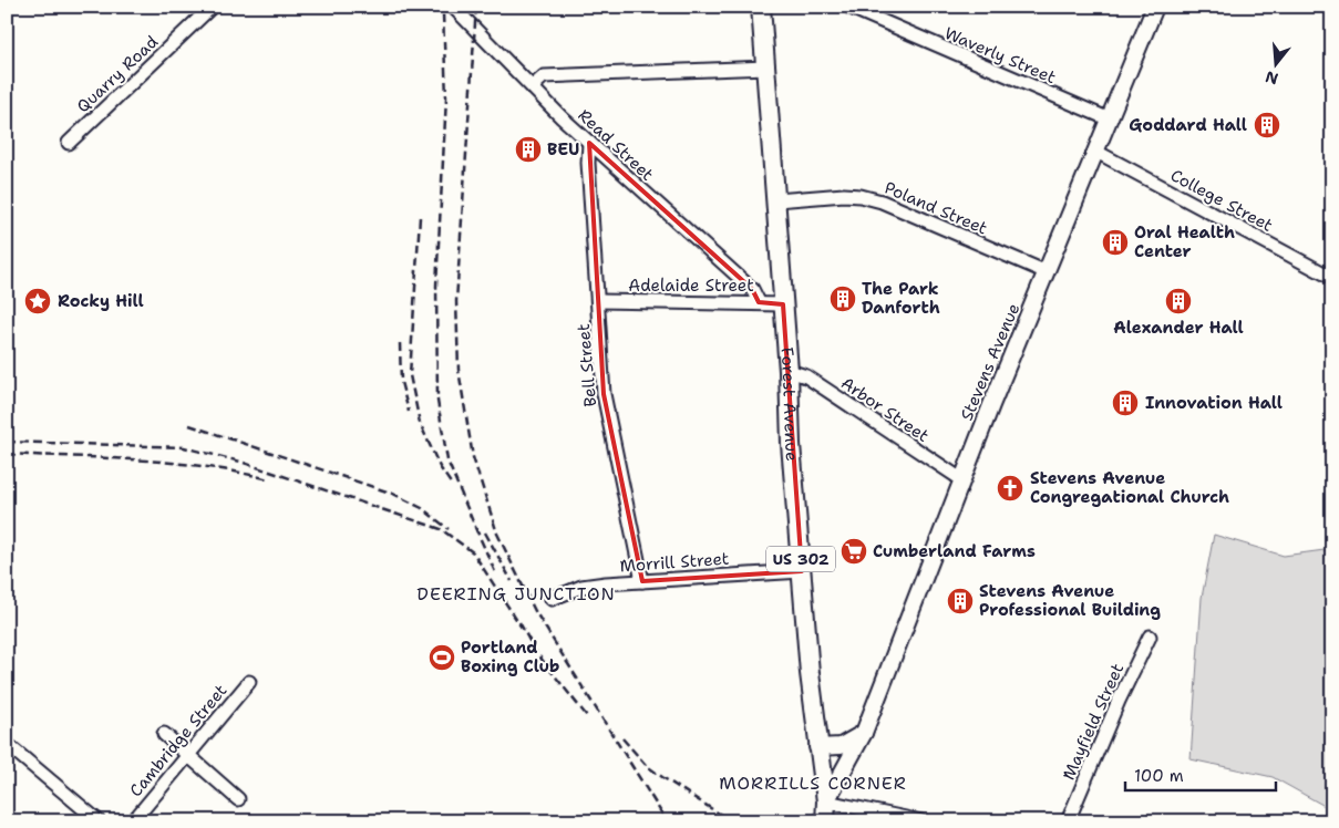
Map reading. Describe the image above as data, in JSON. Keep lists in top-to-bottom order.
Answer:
{
  "streets": {
    "highway": ["Forest Avenue", "US 302"],
    "main road": ["Stevens Avenue"],
    "street": [
      "Waverly Street",
      "Quarry Road",
      "Read Street",
      "College Street",
      "Poland Street",
      "Adelaide Street",
      "Bell Street",
      "Arbor Street",
      "Morrill Street",
      "Mayfield Street",
      "Cambridge Street"
    ]
  },
  "crossings": [
    ["Waverly Street", "Stevens Avenue"],
    ["Read Street", "Adelaide Street"],
    ["Read Street", "Bell Street"],
    ["College Street", "Stevens Avenue"],
    ["Poland Street", "Stevens Avenue"],
    ["Poland Street", "Forest Avenue"],
    ["Adelaide Street", "Bell Street"],
    ["Adelaide Street", "Forest Avenue"],
    ["Stevens Avenue", "Forest Avenue"],
    ["Stevens Avenue", "Arbor Street"],
    ["Stevens Avenue", "US 302"],
    ["Bell Street", "Morrill Street"],
    ["Forest Avenue", "Arbor Street"],
    ["Forest Avenue", "US 302"],
    ["Forest Avenue", "Morrill Street"]
  ],
  "districts": ["DEERING JUNCTION", "MORRILLS CORNER"],
  "places": {
    "building": [
      "Goddard Hall",
      "BEU",
      "Oral Health Center",
      "The Park Danforth",
      "Alexander Hall",
      "Innovation Hall",
      "Stevens Avenue Professional Building"
    ],
    "place": ["Rocky Hill"],
    "church": ["Stevens Avenue Congregational Church"],
    "supermarket": ["Cumberland Farms"],
    "sports": ["Portland Boxing Club"]
  },
  "scale_bar": "100 m",
  "north": "bottom"
}
